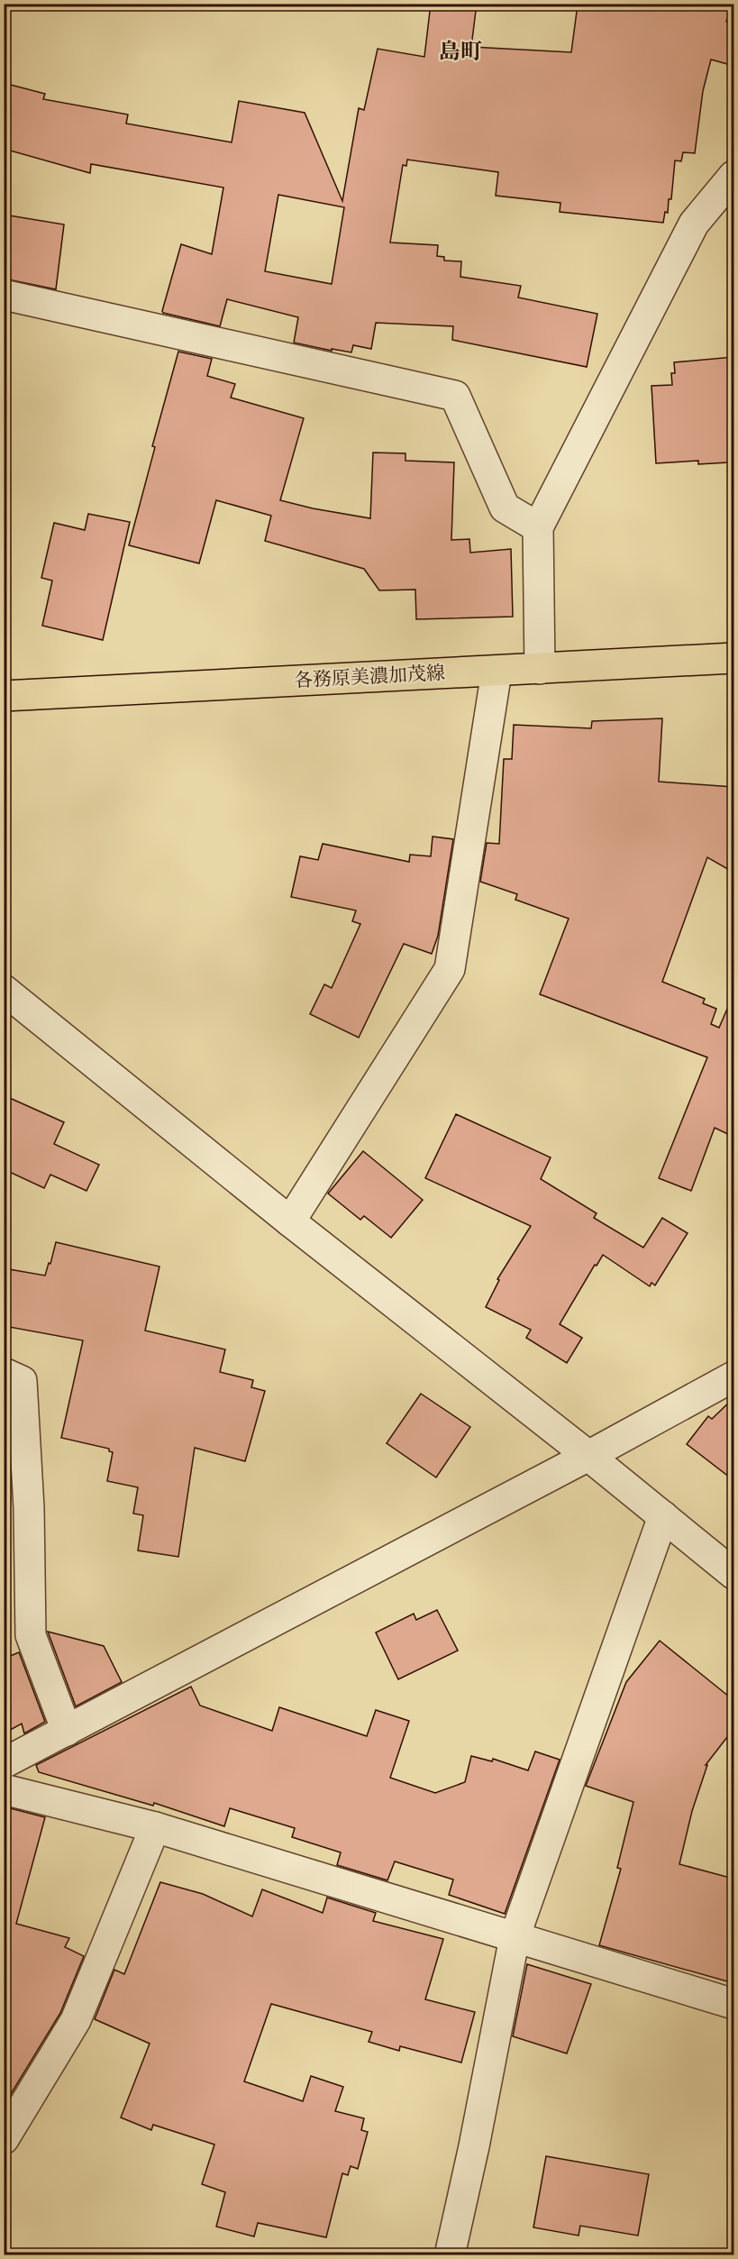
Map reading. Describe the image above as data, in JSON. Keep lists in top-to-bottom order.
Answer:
{
  "streets": {
    "main road": ["各務原美濃加茂線"]
  },
  "districts": ["島町"]
}
